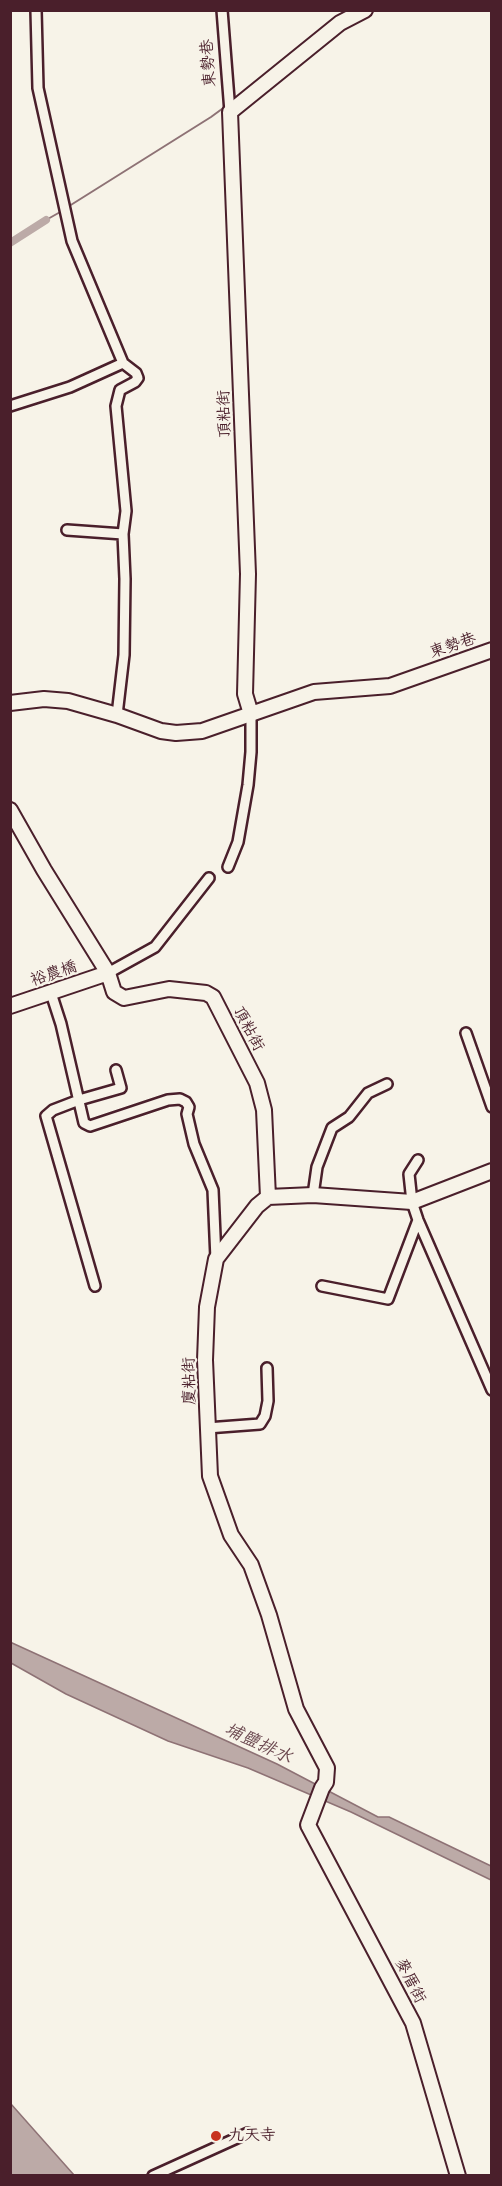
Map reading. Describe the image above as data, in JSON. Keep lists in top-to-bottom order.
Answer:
{
  "streets": {
    "street": [
      "東勢巷",
      "頂粘街",
      "裕農橋",
      "廈粘街",
      "麥厝街"
    ]
  },
  "crossings": [
    ["東勢巷", "頂粘街"],
    ["頂粘街", "裕農橋"],
    ["頂粘街", "廈粘街"],
    ["廈粘街", "麥厝街"]
  ],
  "water": ["埔鹽排水"],
  "places": ["九天寺"]
}
